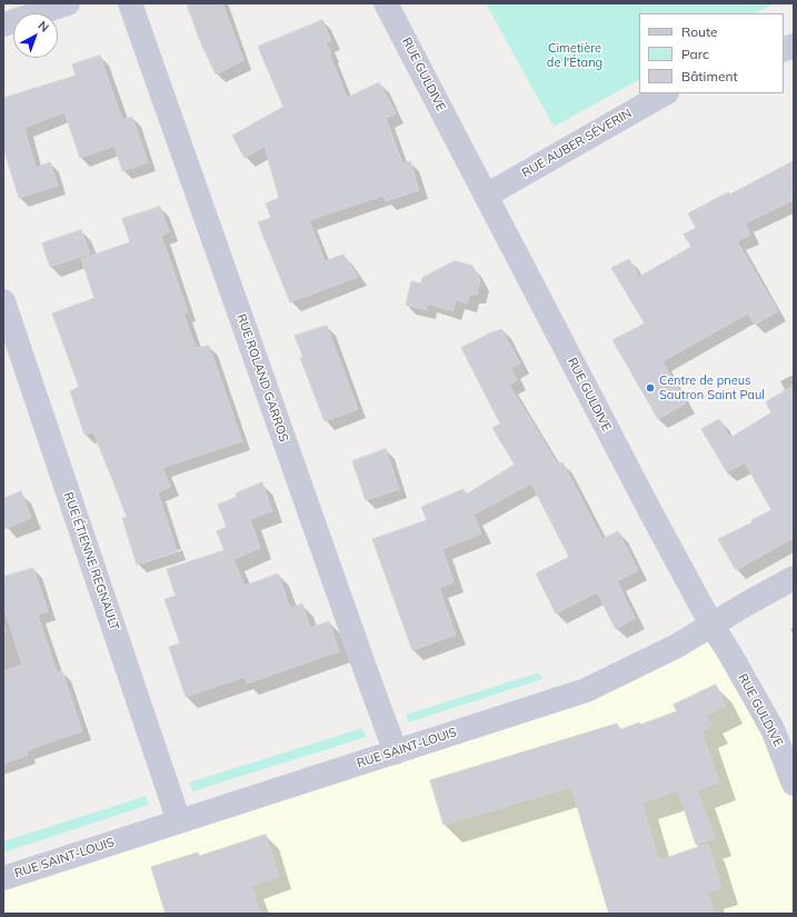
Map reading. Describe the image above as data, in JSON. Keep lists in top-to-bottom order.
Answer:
{
  "streets": {
    "street": [
      "RUE GULDIVE",
      "RUE AUBER SÉVERIN",
      "RUE ROLAND GARROS",
      "RUE ÉTIENNE REGNAULT",
      "RUE SAINT-LOUIS"
    ]
  },
  "crossings": [
    ["RUE GULDIVE", "RUE AUBER SÉVERIN"],
    ["RUE GULDIVE", "RUE SAINT-LOUIS"],
    ["RUE ROLAND GARROS", "RUE SAINT-LOUIS"],
    ["RUE ÉTIENNE REGNAULT", "RUE SAINT-LOUIS"]
  ],
  "parks": ["Cimetière de l'Étang"],
  "places": ["Centre de pneus Sautron Saint Paul"],
  "legend": ["Route", "Parc", "Bâtiment"],
  "north": "top right"
}
